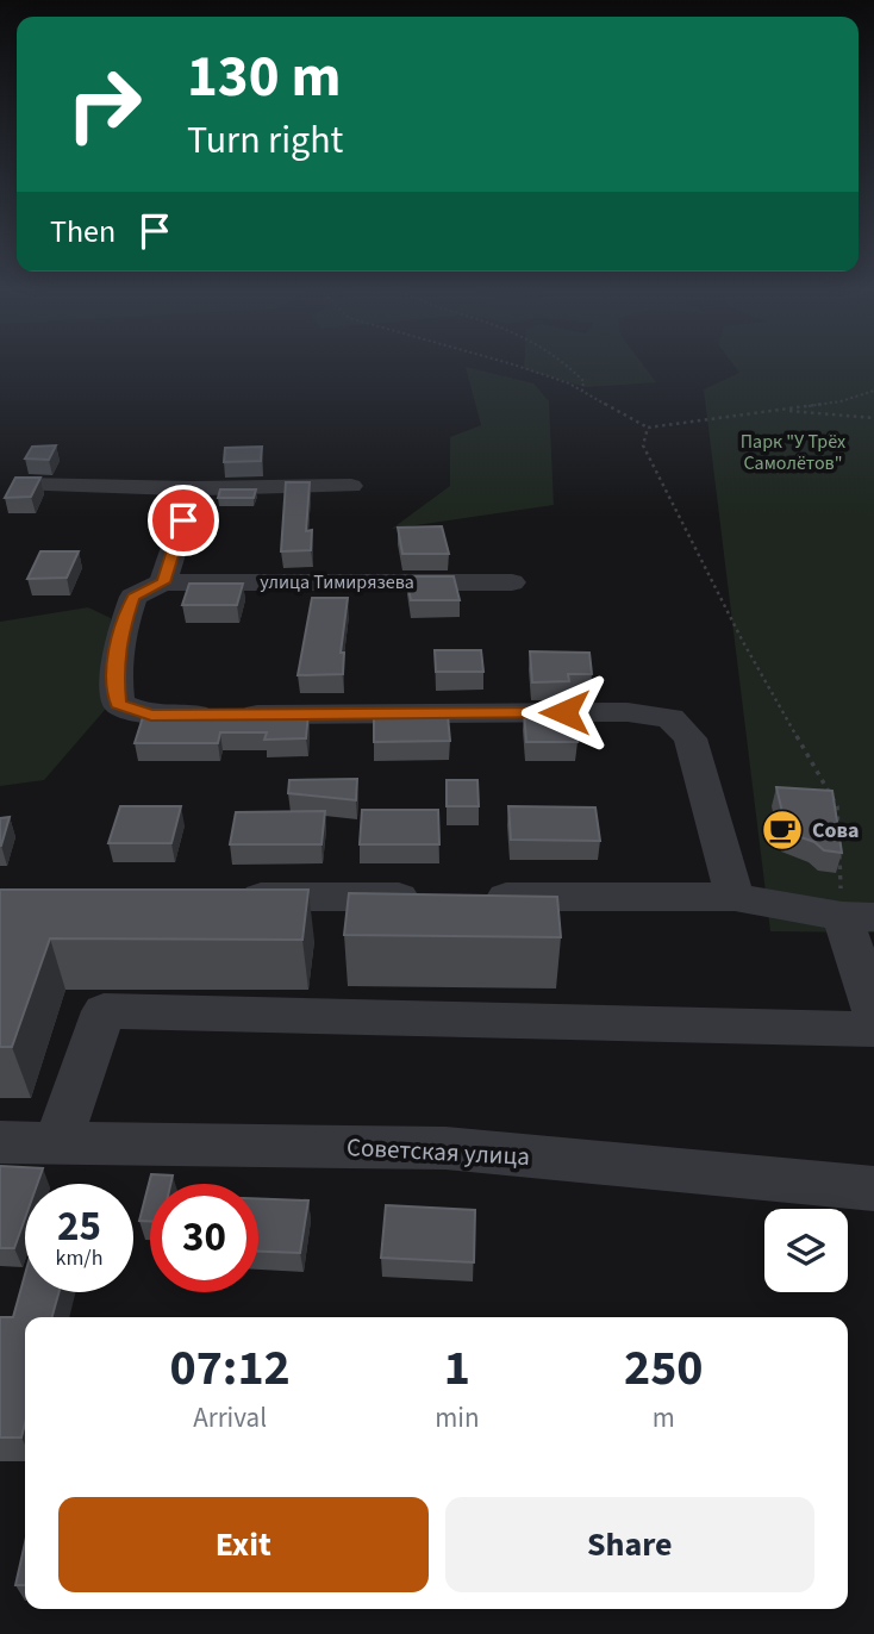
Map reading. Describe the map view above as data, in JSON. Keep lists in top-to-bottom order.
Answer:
{
  "streets": {
    "street": ["улица Тимирязева", "Советская улица"]
  },
  "parks": ["Парк \"У Трёх Самолётов\""],
  "places": {
    "cafe": ["Сова"]
  },
  "page": {
    "turn": ["130 m", "Turn right"],
    "then": "Then",
    "speed": "25 km/h",
    "limit": "30",
    "eta": [
      "07:12",
      "Arrival",
      "1",
      "min",
      "250",
      "m"
    ],
    "buttons": ["Exit", "Share"]
  }
}
